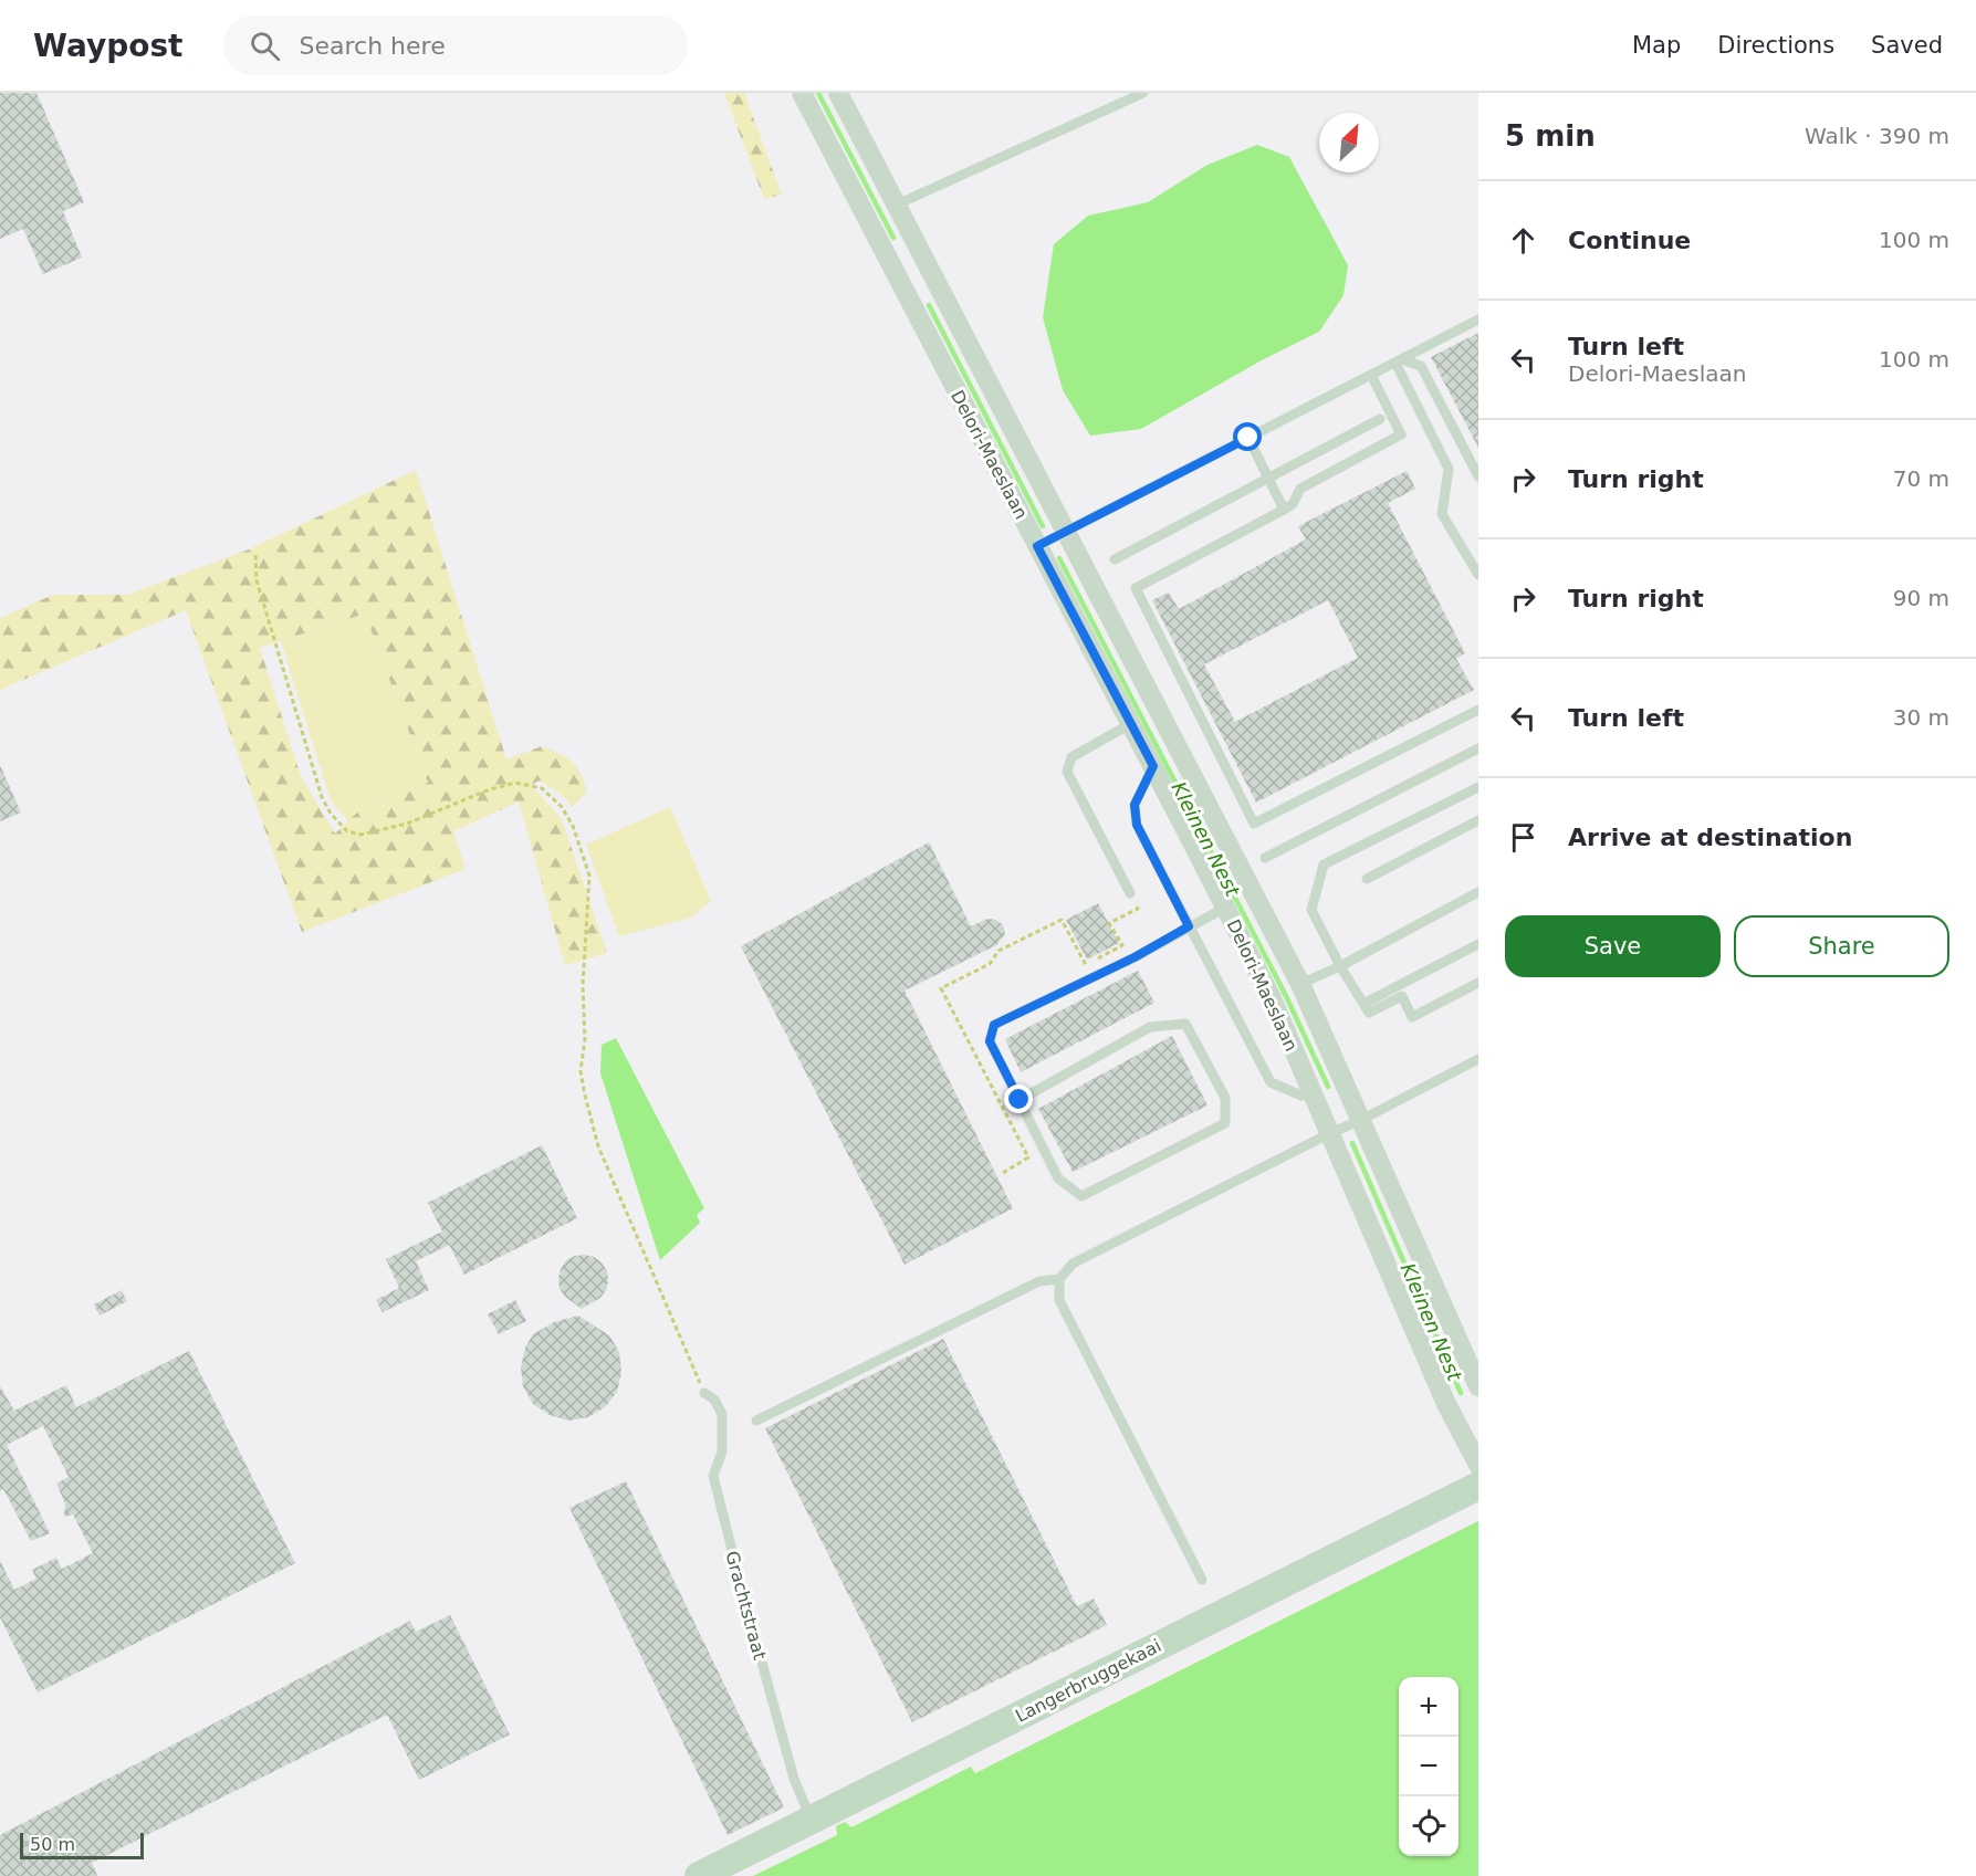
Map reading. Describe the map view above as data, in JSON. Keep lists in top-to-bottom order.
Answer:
{
  "streets": {
    "main road": ["Langerbruggekaai"],
    "street": ["Delori-Maeslaan"],
    "lane": ["Grachtstraat"]
  },
  "crossings": [
    ["Grachtstraat", "Langerbruggekaai"]
  ],
  "water": ["Kleinen Nest"],
  "scale_bar": "50 m",
  "north": "top right",
  "page": {
    "header": "Waypost",
    "search": "Search here",
    "nav": ["Map", "Directions", "Saved"],
    "heading": ["5 min", "Walk · 390 m"],
    "list": [
      ["Continue", "100 m"],
      ["Turn left", "Delori-Maeslaan", "100 m"],
      ["Turn right", "70 m"],
      ["Turn right", "90 m"],
      ["Turn left", "30 m"],
      "Arrive at destination"
    ],
    "buttons": ["Save", "Share"],
    "map_buttons": ["+", "−"],
    "scale": "50 m"
  }
}
